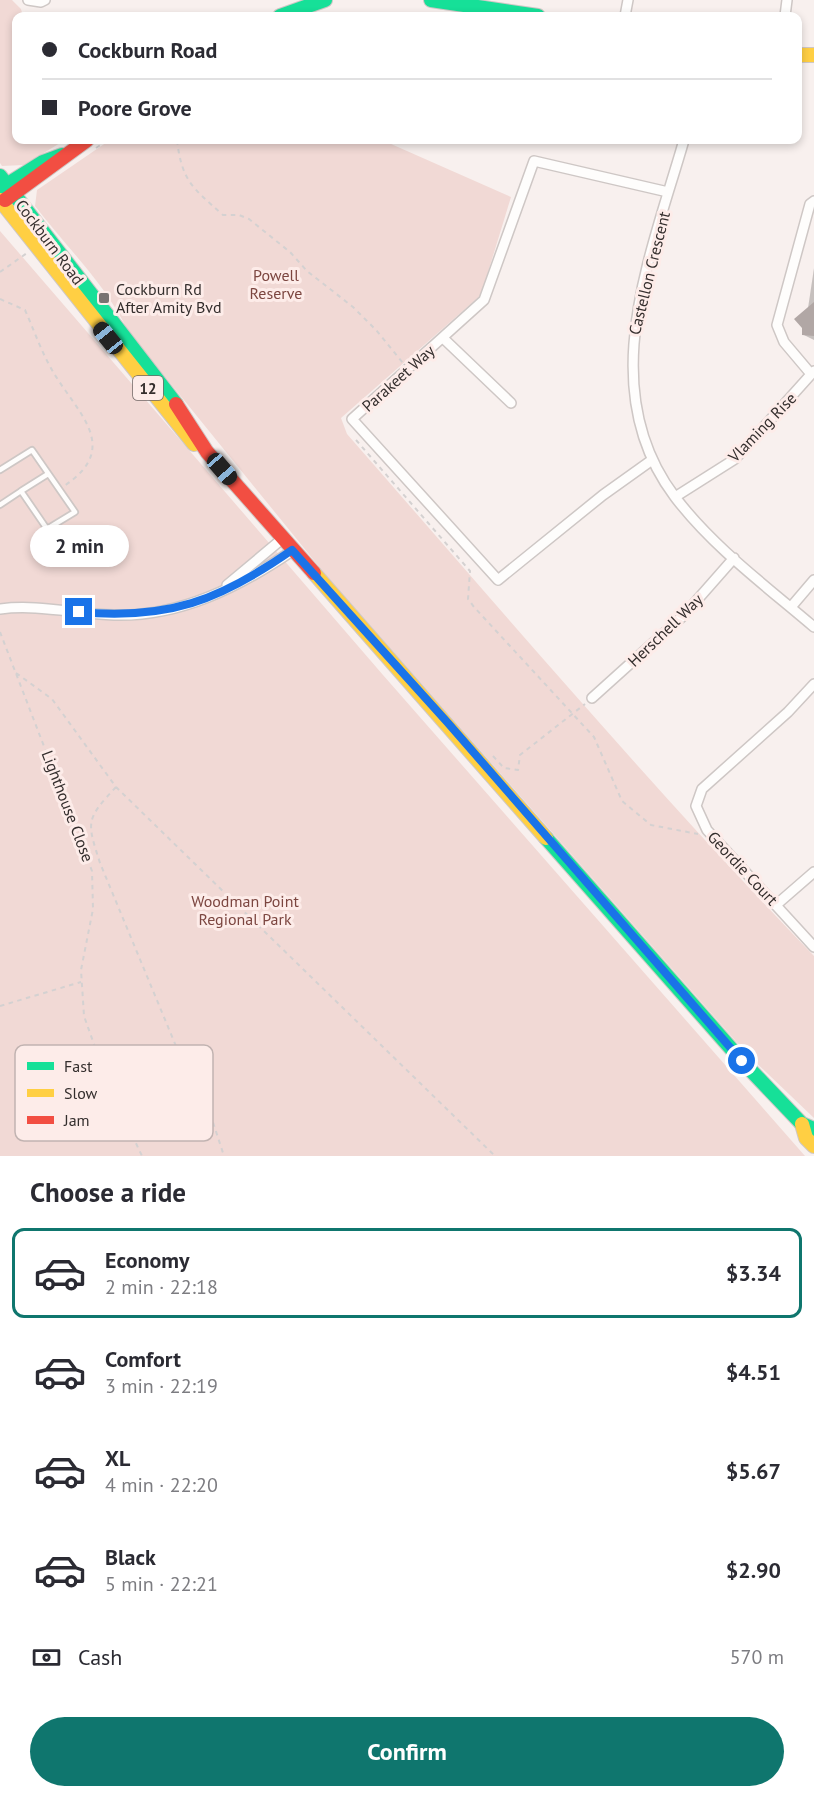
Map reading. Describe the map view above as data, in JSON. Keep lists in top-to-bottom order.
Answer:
{
  "streets": {
    "main road": ["Cockburn Road", "12"],
    "street": [
      "Castellon Crescent",
      "Parakeet Way",
      "Vlaming Rise",
      "Herschell Way",
      "Geordie Court"
    ],
    "path": ["Lighthouse Close"]
  },
  "crossings": [
    ["Castellon Crescent", "Parakeet Way"],
    ["Castellon Crescent", "Vlaming Rise"],
    ["Castellon Crescent", "Herschell Way"]
  ],
  "parks": ["Powell Reserve", "Woodman Point Regional Park"],
  "places": {
    "transit": ["Cockburn Rd After Amity Bvd"]
  },
  "legend": ["Fast", "Slow", "Jam"],
  "page": {
    "banner": ["Cockburn Road", "Poore Grove"],
    "bubble": "2 min",
    "heading": "Choose a ride",
    "list": [
      {
        "name": "Economy",
        "note": "2 min · 22:18",
        "value": "$3.34"
      },
      {
        "name": "Comfort",
        "note": "3 min · 22:19",
        "value": "$4.51"
      },
      {
        "name": "XL",
        "note": "4 min · 22:20",
        "value": "$5.67"
      },
      {
        "name": "Black",
        "note": "5 min · 22:21",
        "value": "$2.90"
      }
    ],
    "pay": ["Cash", "570 m"],
    "buttons": "Confirm"
  }
}
